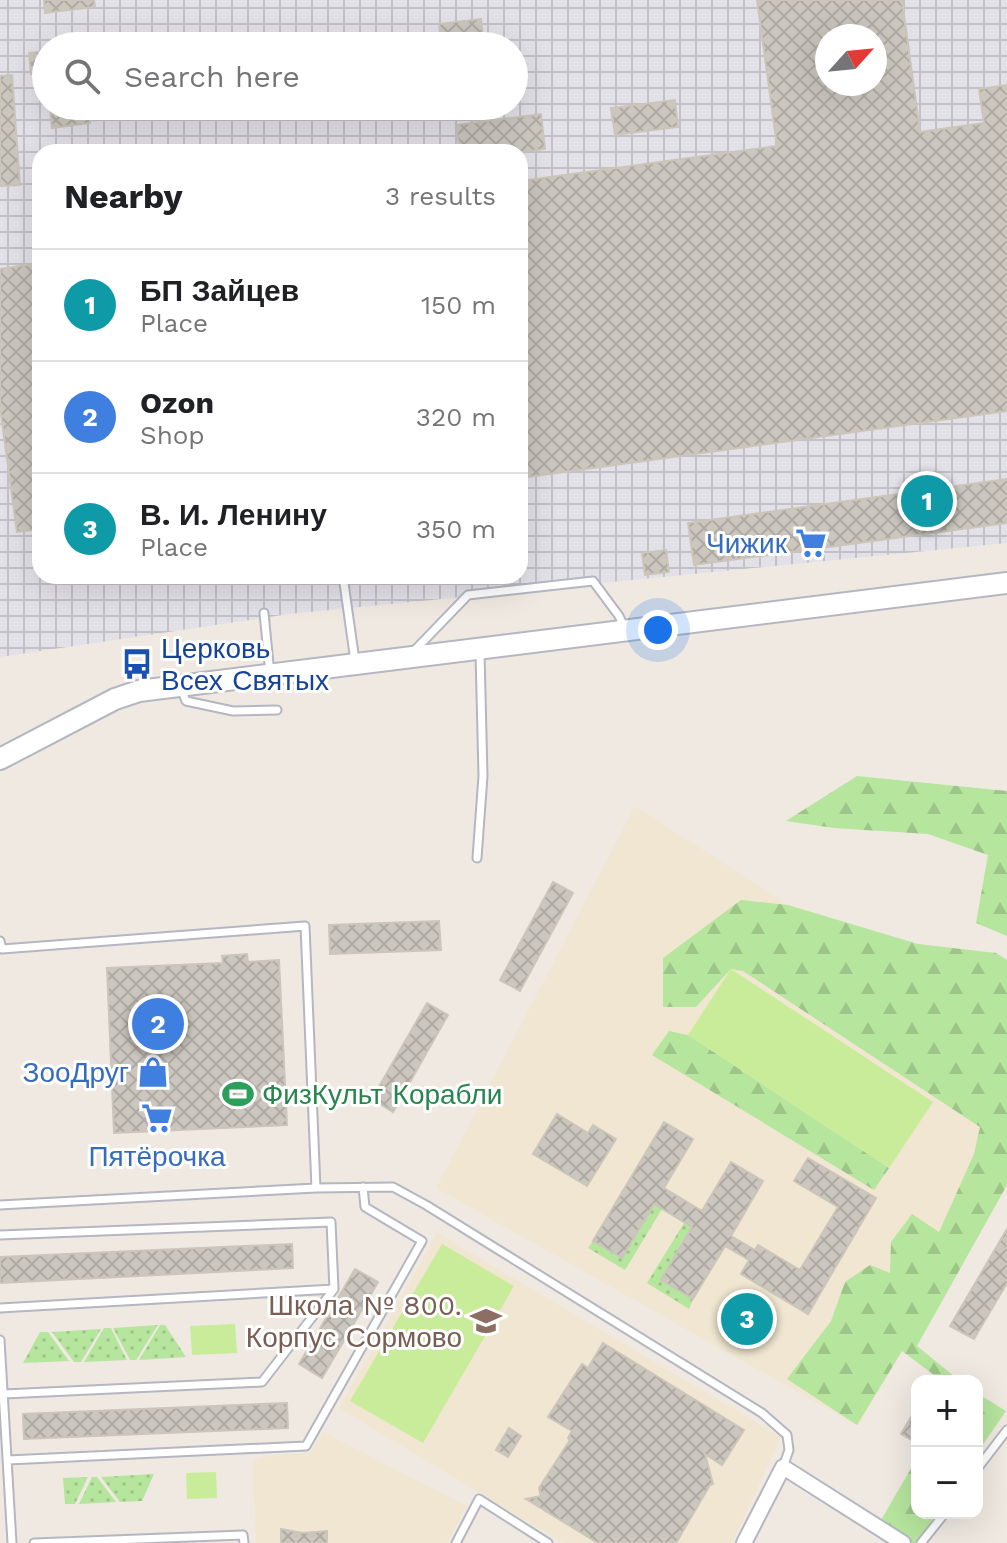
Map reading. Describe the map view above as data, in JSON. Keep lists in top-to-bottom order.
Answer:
{
  "places": {
    "supermarket": ["Чижик", "Пятёрочка"],
    "bus stop": ["Церковь Всех Святых"],
    "shop": ["ЗооДруг"],
    "sports": ["ФизКульт Корабли"],
    "school or university": ["Школа № 800. Корпус Сормово"]
  },
  "north": "top right",
  "page": {
    "search": "Search here",
    "heading": ["Nearby", "3 results"],
    "list": [
      {
        "mark": "1",
        "name": "БП Зайцев",
        "note": "Place",
        "value": "150 m"
      },
      {
        "mark": "2",
        "name": "Ozon",
        "note": "Shop",
        "value": "320 m"
      },
      {
        "mark": "3",
        "name": "В. И. Ленину",
        "note": "Place",
        "value": "350 m"
      }
    ],
    "pins": ["1", "2", "3"],
    "map_buttons": ["+", "−"]
  }
}
